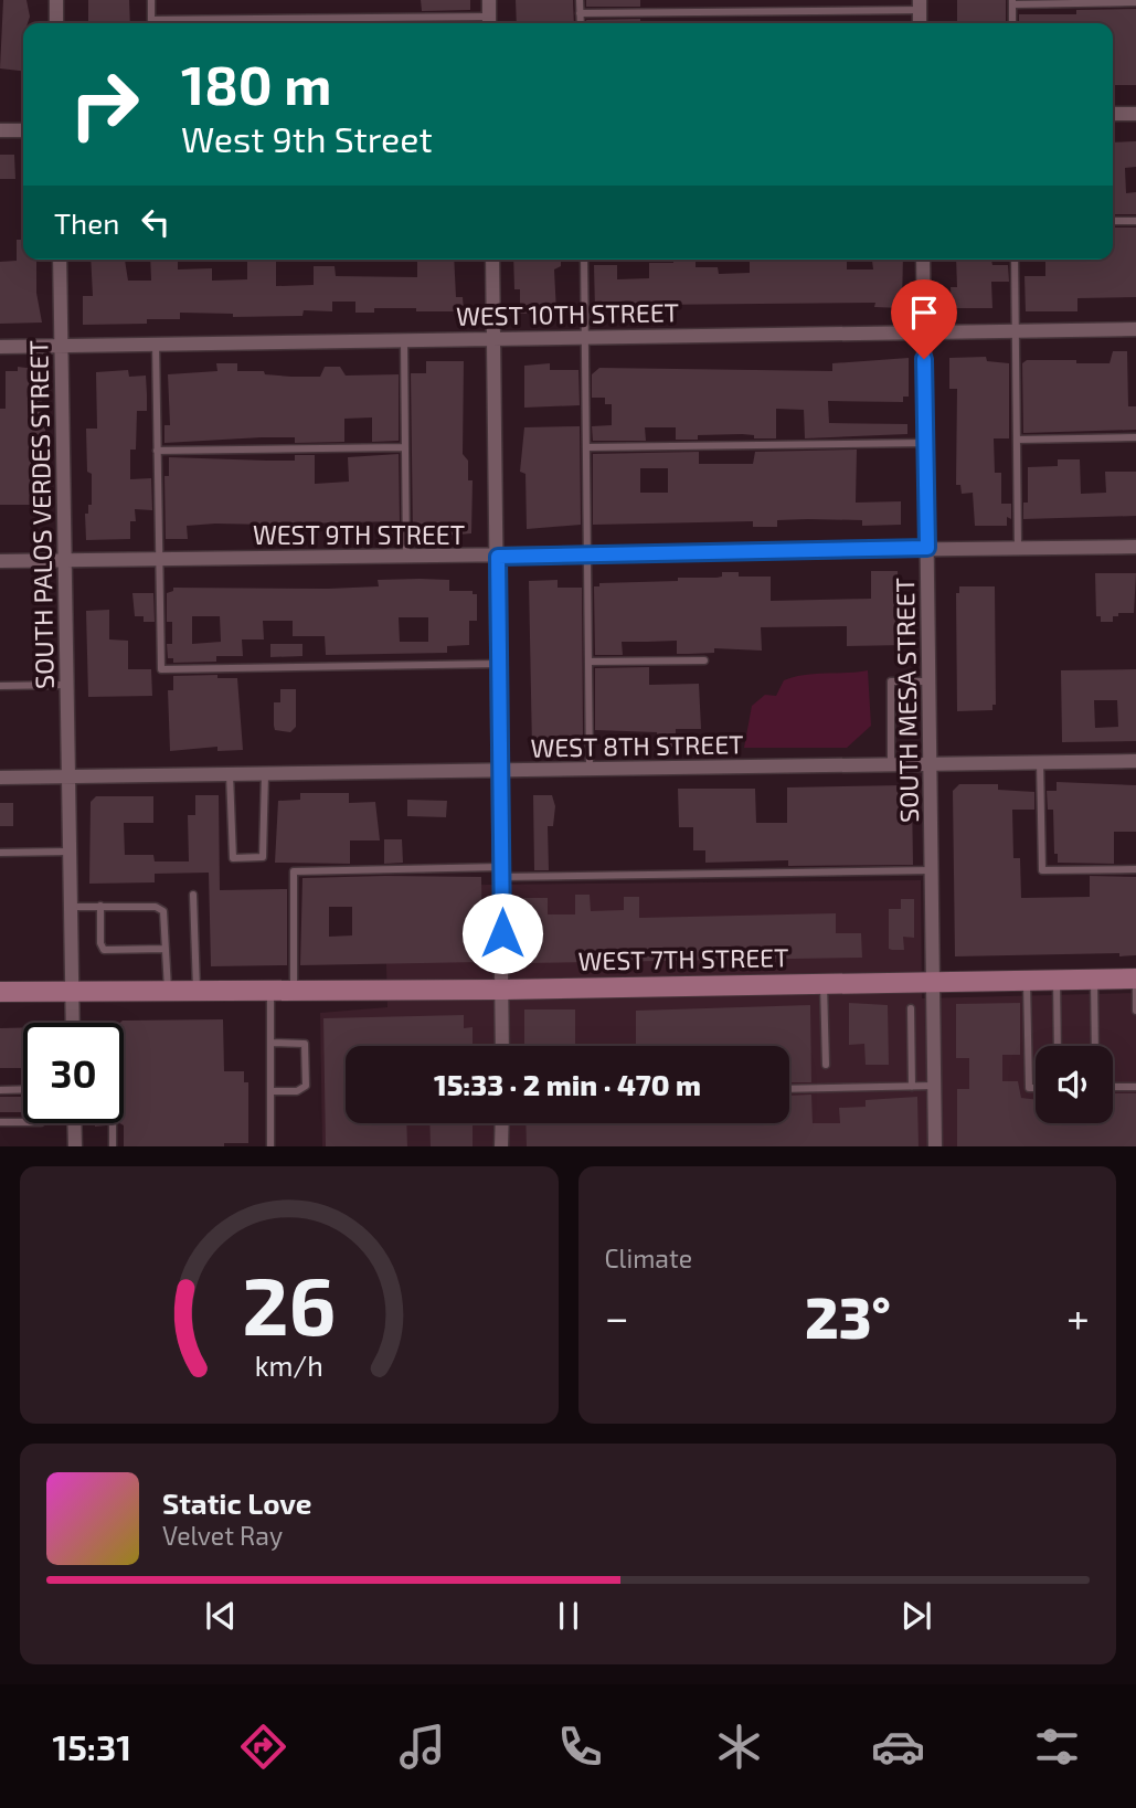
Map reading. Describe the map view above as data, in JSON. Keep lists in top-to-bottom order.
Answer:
{
  "streets": {
    "main road": ["WEST 7TH STREET"],
    "street": [
      "WEST 10TH STREET",
      "SOUTH PALOS VERDES STREET",
      "WEST 9TH STREET",
      "SOUTH MESA STREET",
      "WEST 8TH STREET"
    ]
  },
  "crossings": [
    ["WEST 10TH STREET", "SOUTH PALOS VERDES STREET"],
    ["WEST 10TH STREET", "SOUTH MESA STREET"],
    ["SOUTH PALOS VERDES STREET", "WEST 9TH STREET"],
    ["SOUTH PALOS VERDES STREET", "WEST 8TH STREET"],
    ["SOUTH PALOS VERDES STREET", "WEST 7TH STREET"],
    ["WEST 9TH STREET", "SOUTH MESA STREET"],
    ["SOUTH MESA STREET", "WEST 8TH STREET"],
    ["SOUTH MESA STREET", "WEST 7TH STREET"]
  ],
  "page": {
    "turn": ["180 m", "West 9th Street"],
    "then": "Then",
    "limit": "30",
    "trip": "15:33 · 2 min · 470 m",
    "tile": "Climate",
    "heat": ["−", "23°", "+"],
    "song": ["Static Love", "Velvet Ray"],
    "tabs": "15:31",
    "gauge": ["26", "km/h"]
  }
}
